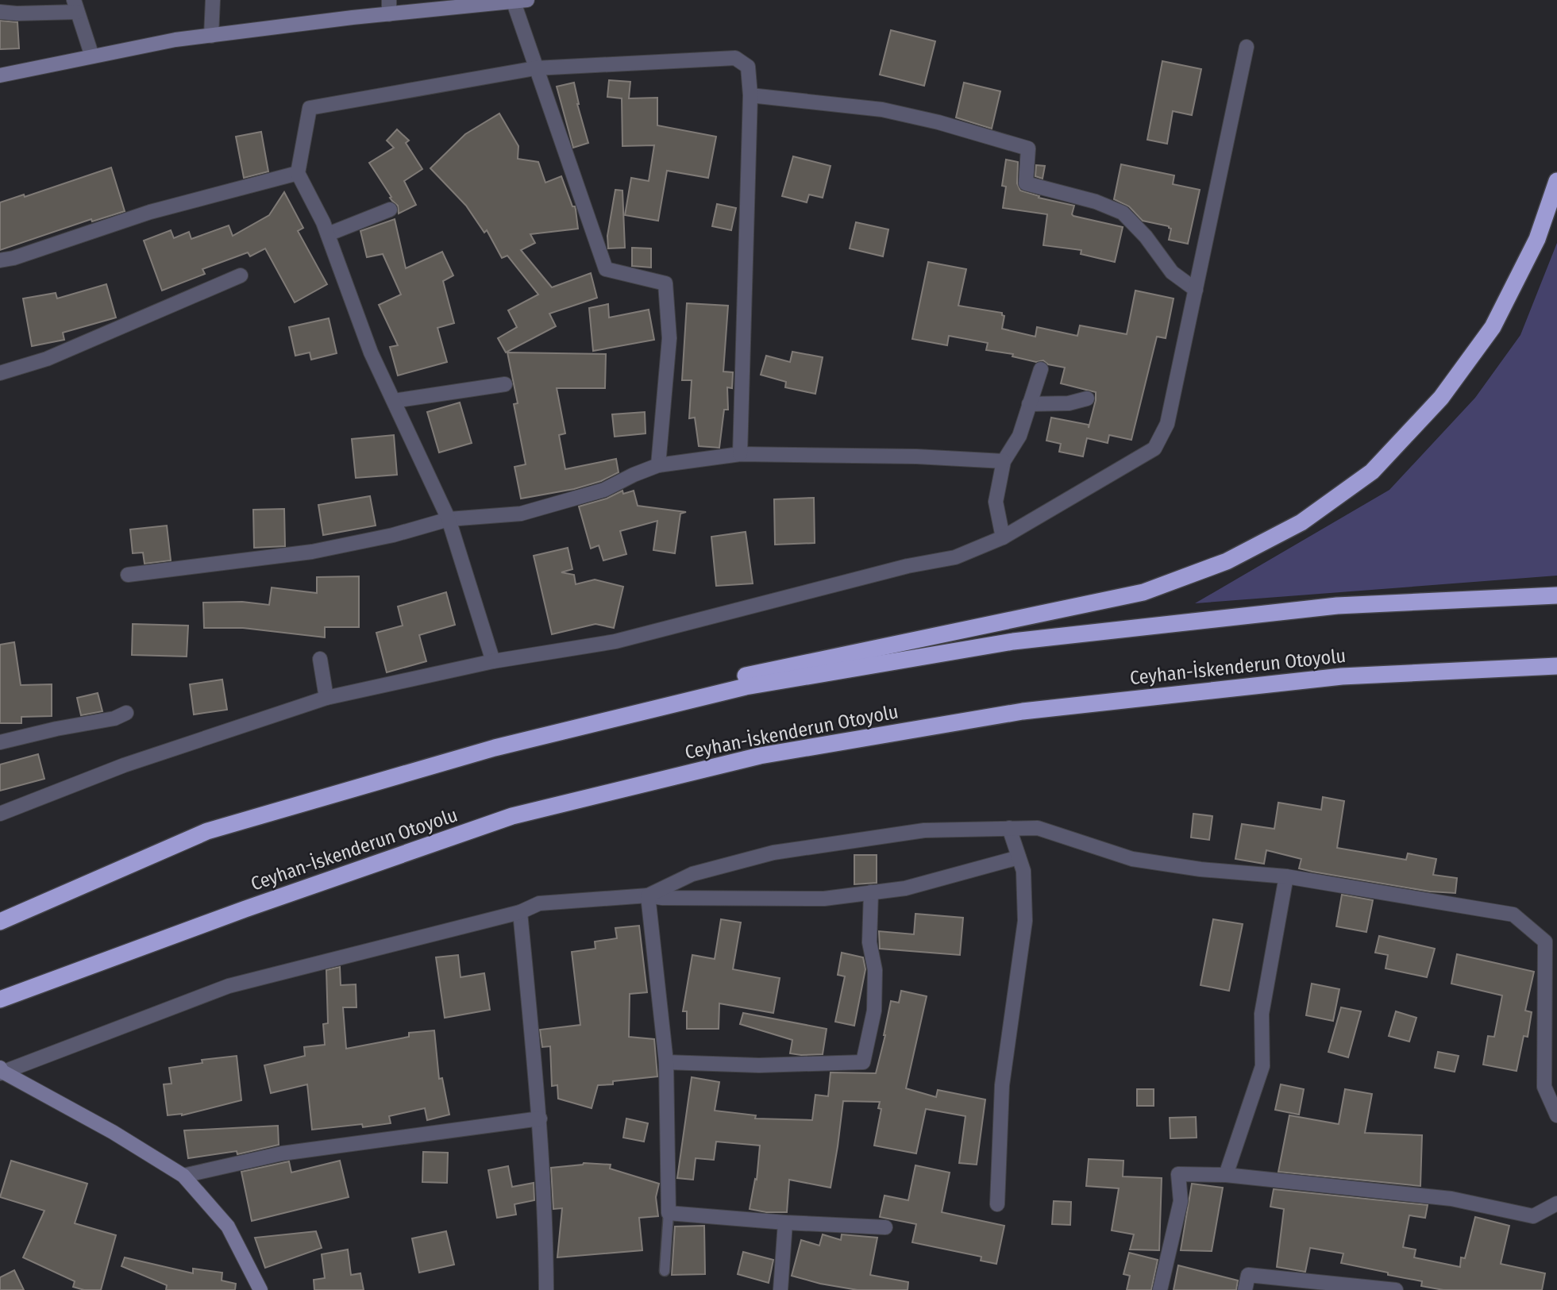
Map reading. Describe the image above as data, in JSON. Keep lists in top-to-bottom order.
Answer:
{
  "streets": {
    "highway": ["Ceyhan-İskenderun Otoyolu"]
  }
}
